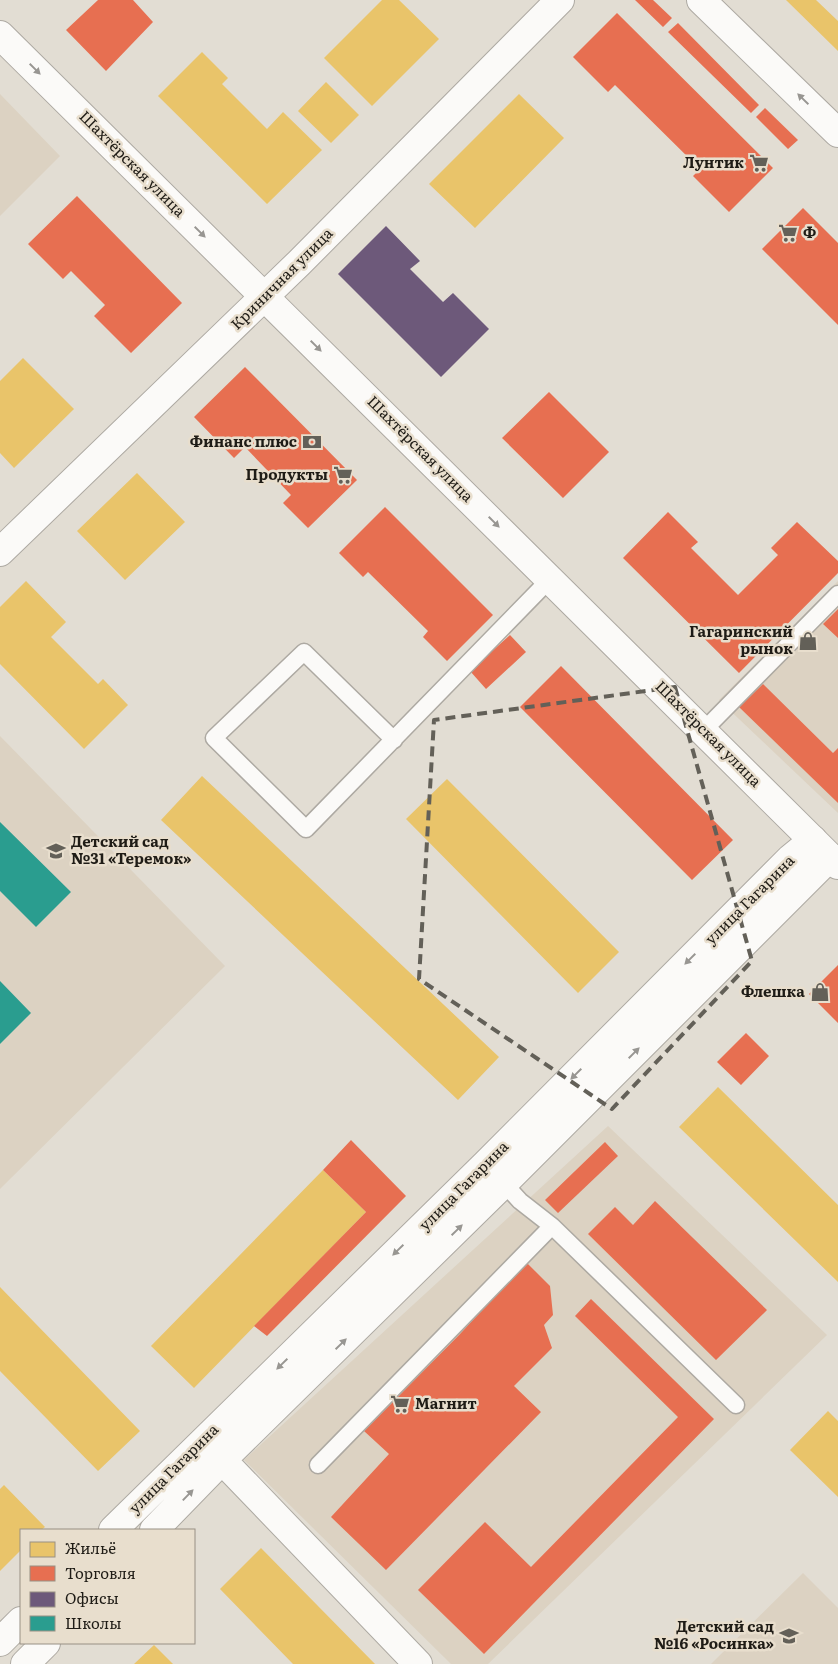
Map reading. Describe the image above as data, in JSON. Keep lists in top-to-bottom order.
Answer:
{
  "streets": {
    "street": ["Шахтёрская улица", "Криничная улица", "улица Гагарина"]
  },
  "crossings": [
    ["Шахтёрская улица", "Криничная улица"],
    ["Шахтёрская улица", "улица Гагарина"]
  ],
  "one_way": ["Шахтёрская улица"],
  "places": {
    "supermarket": [
      "Лунтик",
      "Ф",
      "Продукты",
      "Магнит"
    ],
    "bank": ["Финанс плюс"],
    "shop": ["Гагаринский рынок", "Флешка"],
    "school or university": ["Детский сад №31 «Теремок»", "Детский сад №16 «Росинка»"]
  },
  "legend": [
    "Жильё",
    "Торговля",
    "Офисы",
    "Школы"
  ]
}
